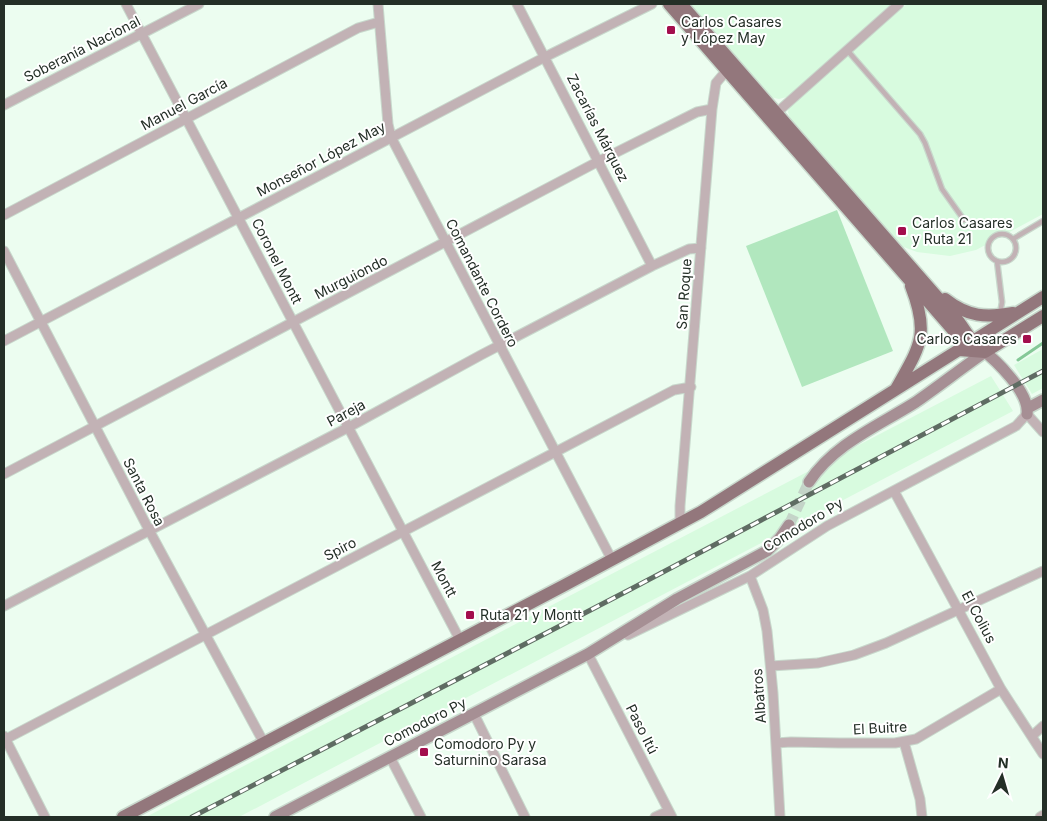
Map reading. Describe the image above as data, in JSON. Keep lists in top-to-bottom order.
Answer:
{
  "streets": {
    "main road": ["Comodoro Py"],
    "street": [
      "Soberanía Nacional",
      "Manuel García",
      "Zacarías Márquez",
      "Monseñor López May",
      "Coronel Montt",
      "Murguiondo",
      "Comandante Cordero",
      "San Roque",
      "Pareja",
      "Santa Rosa",
      "Spiro",
      "Montt",
      "El Colius",
      "Albatros",
      "El Buitre",
      "Paso Itú"
    ]
  },
  "crossings": [
    ["Soberanía Nacional", "Coronel Montt"],
    ["Manuel García", "Coronel Montt"],
    ["Manuel García", "Comandante Cordero"],
    ["Zacarías Márquez", "Monseñor López May"],
    ["Zacarías Márquez", "Murguiondo"],
    ["Zacarías Márquez", "Pareja"],
    ["Monseñor López May", "Coronel Montt"],
    ["Monseñor López May", "Comandante Cordero"],
    ["Monseñor López May", "Santa Rosa"],
    ["Coronel Montt", "Murguiondo"],
    ["Coronel Montt", "Pareja"],
    ["Coronel Montt", "Spiro"],
    ["Coronel Montt", "Montt"],
    ["Murguiondo", "Comandante Cordero"],
    ["Murguiondo", "San Roque"],
    ["Murguiondo", "Santa Rosa"],
    ["Comandante Cordero", "Pareja"],
    ["Comandante Cordero", "Spiro"],
    ["San Roque", "Pareja"],
    ["San Roque", "Spiro"],
    ["Pareja", "Santa Rosa"],
    ["Santa Rosa", "Spiro"],
    ["Comodoro Py", "El Colius"],
    ["Comodoro Py", "Albatros"],
    ["Comodoro Py", "Paso Itú"],
    ["Spiro", "Montt"],
    ["El Colius", "El Buitre"],
    ["Albatros", "El Buitre"]
  ],
  "places": {
    "transit": [
      "Carlos Casares y López May",
      "Carlos Casares y Ruta 21",
      "Carlos Casares",
      "Ruta 21 y Montt",
      "Comodoro Py y Saturnino Sarasa"
    ]
  },
  "north": "top"
}
